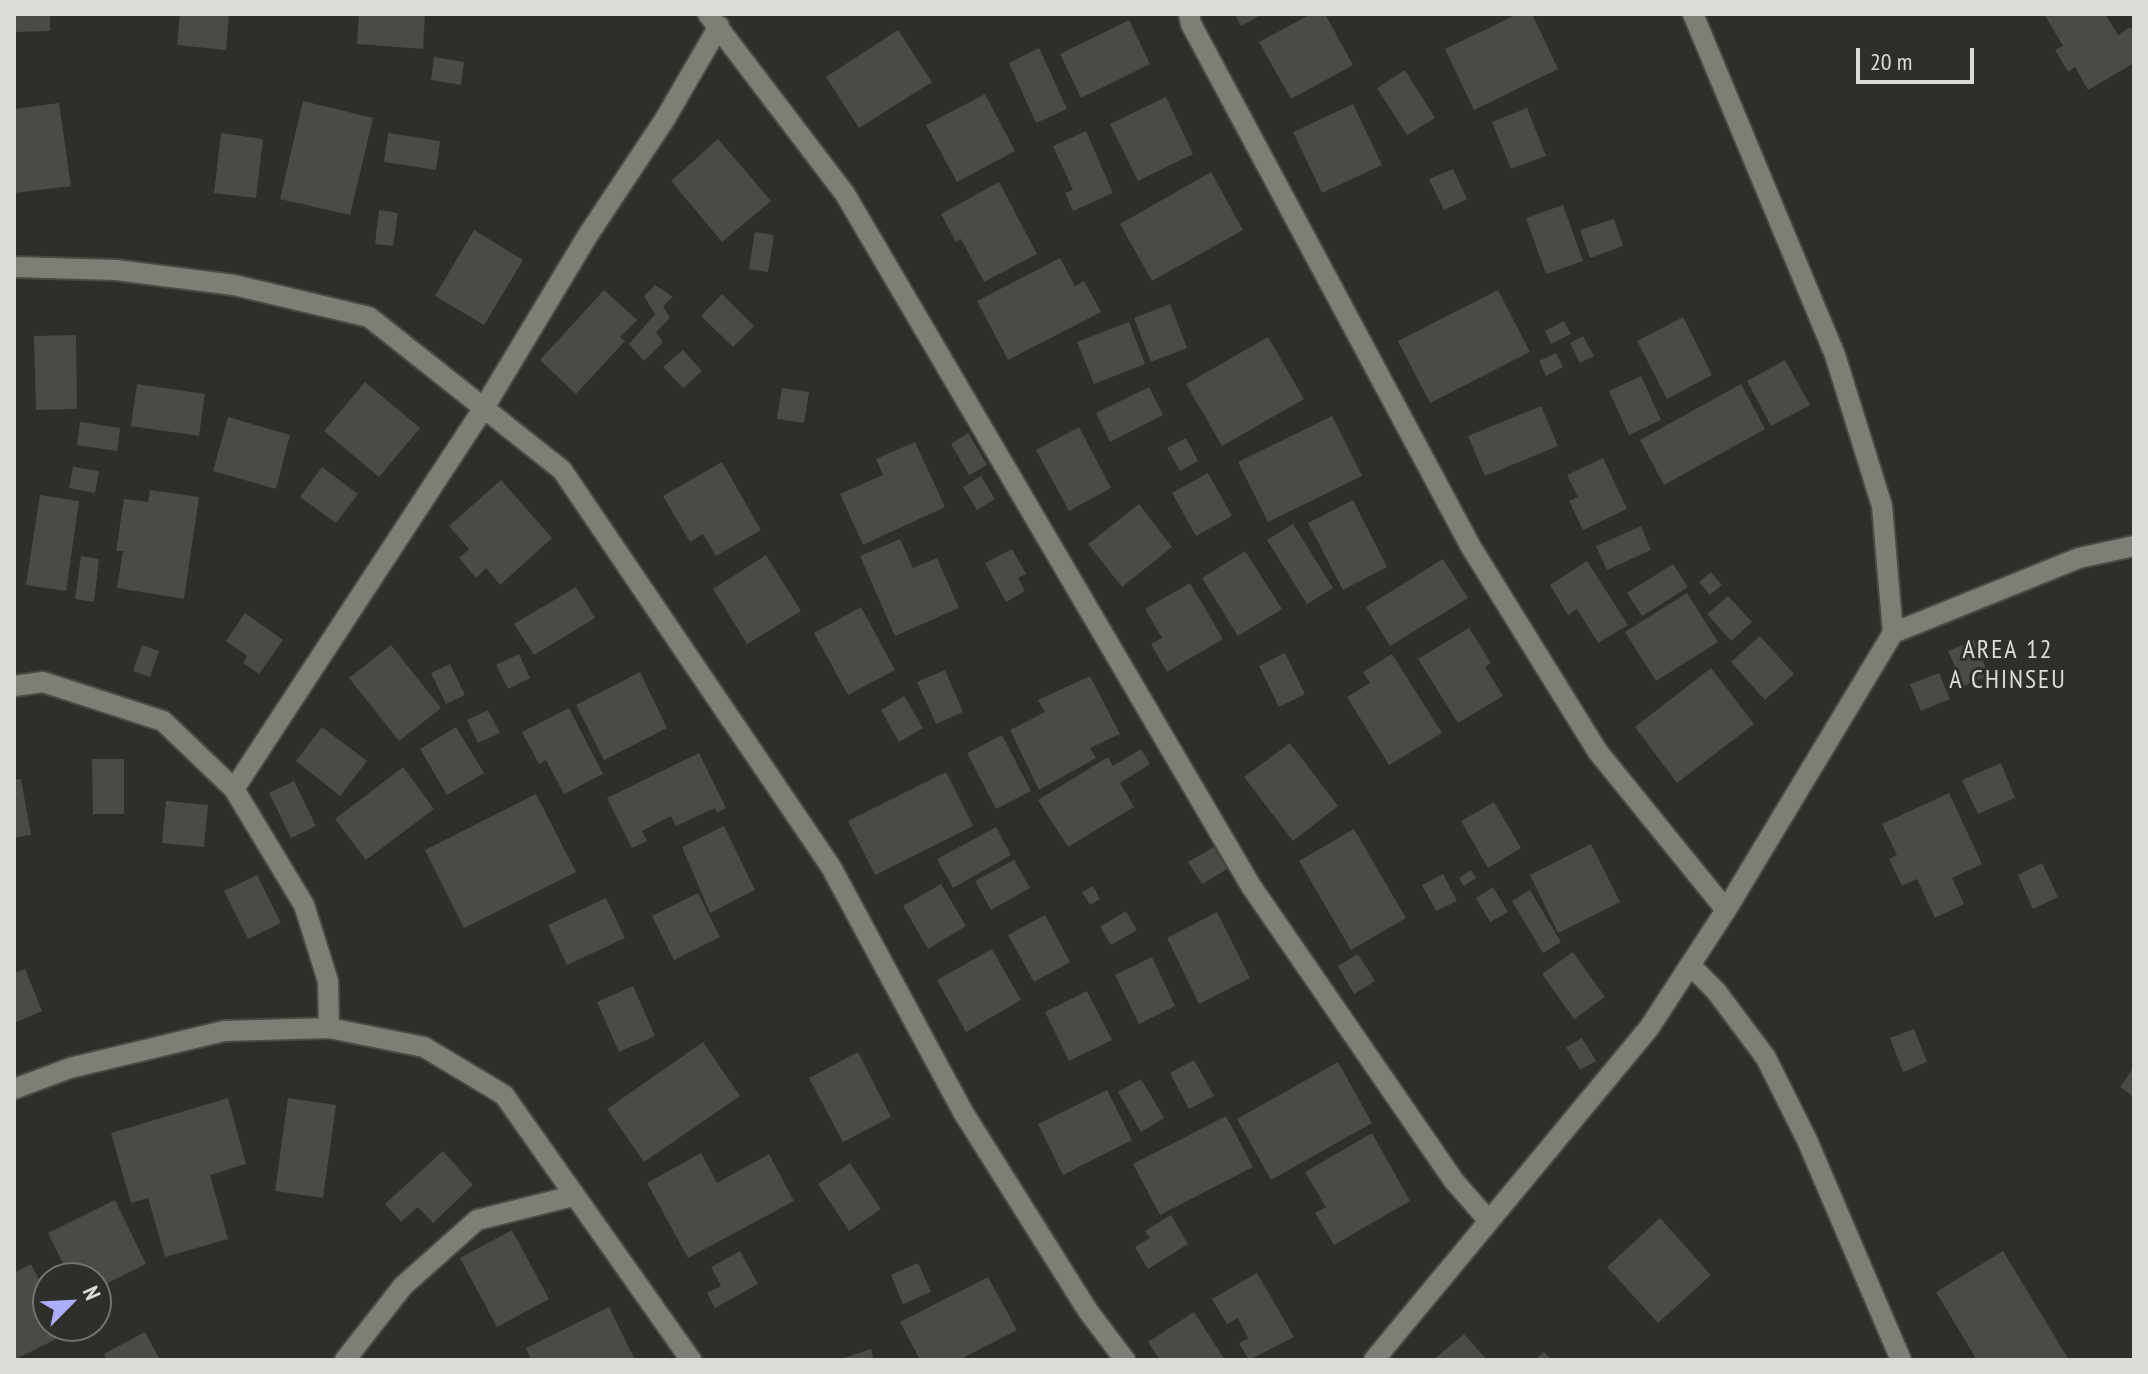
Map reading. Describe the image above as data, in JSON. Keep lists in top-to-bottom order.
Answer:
{
  "districts": ["AREA 12 A CHINSEU"],
  "scale_bar": "20 m",
  "north": "top right"
}
